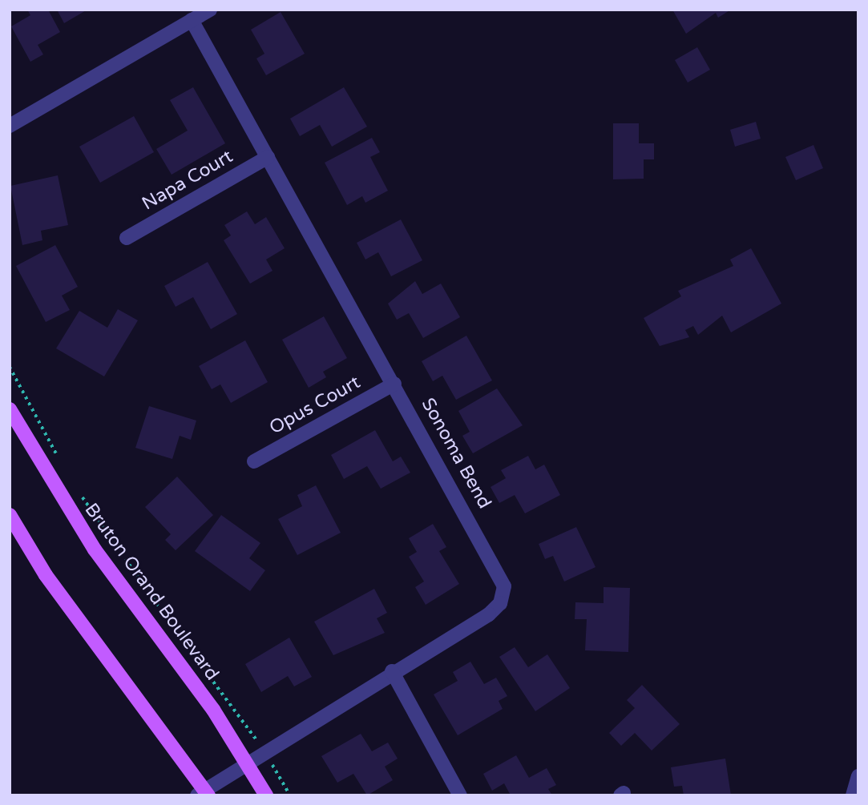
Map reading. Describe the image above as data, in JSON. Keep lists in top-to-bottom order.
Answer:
{
  "streets": {
    "main road": ["Bruton Orand Boulevard"],
    "street": ["Napa Court", "Opus Court", "Sonoma Bend"]
  },
  "crossings": [
    ["Napa Court", "Sonoma Bend"],
    ["Opus Court", "Sonoma Bend"],
    ["Sonoma Bend", "Bruton Orand Boulevard"]
  ]
}
